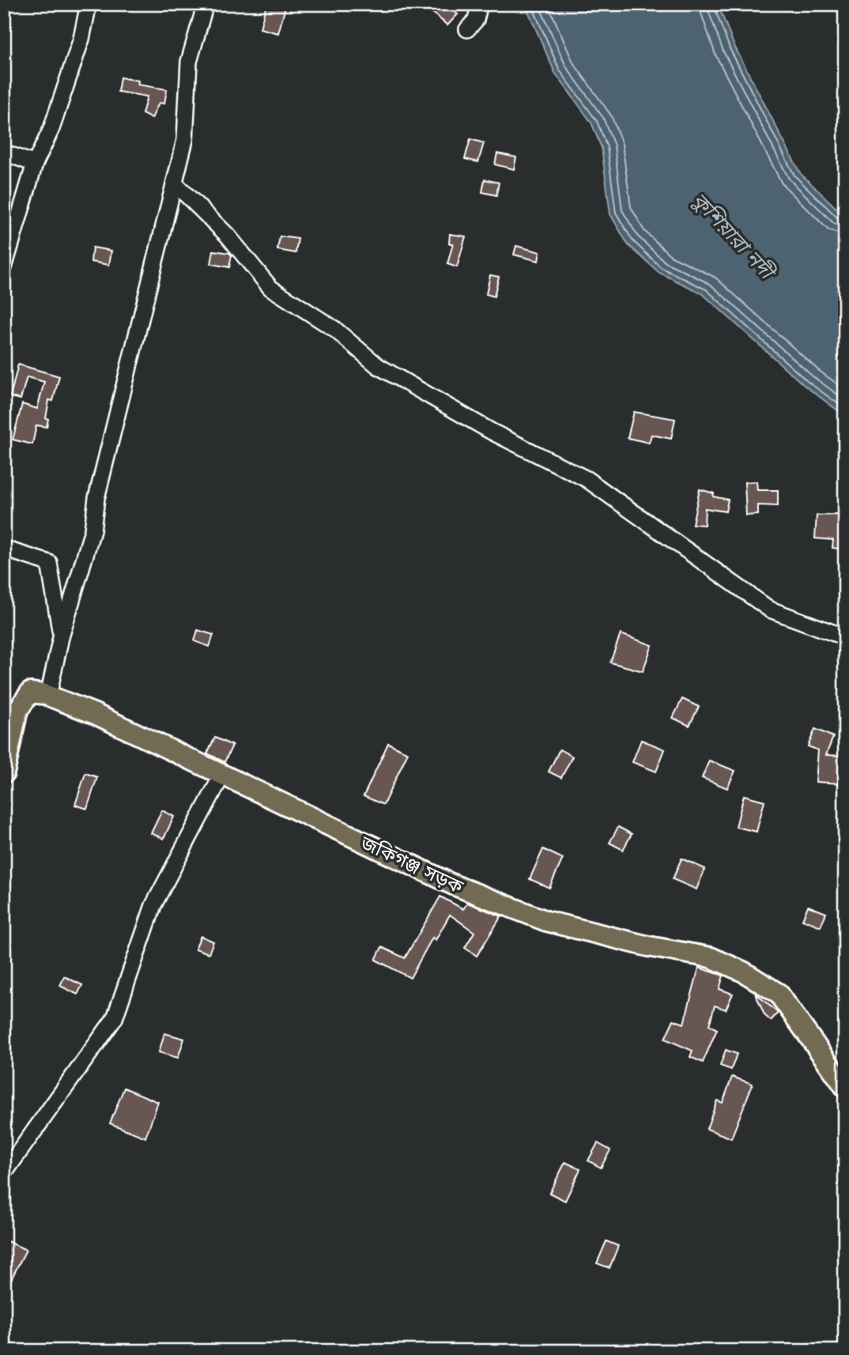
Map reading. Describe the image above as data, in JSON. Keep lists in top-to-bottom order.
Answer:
{
  "streets": {
    "main road": ["জকিগঞ্জ সড়ক"]
  },
  "water": ["কুশিয়ারা নদী"]
}
